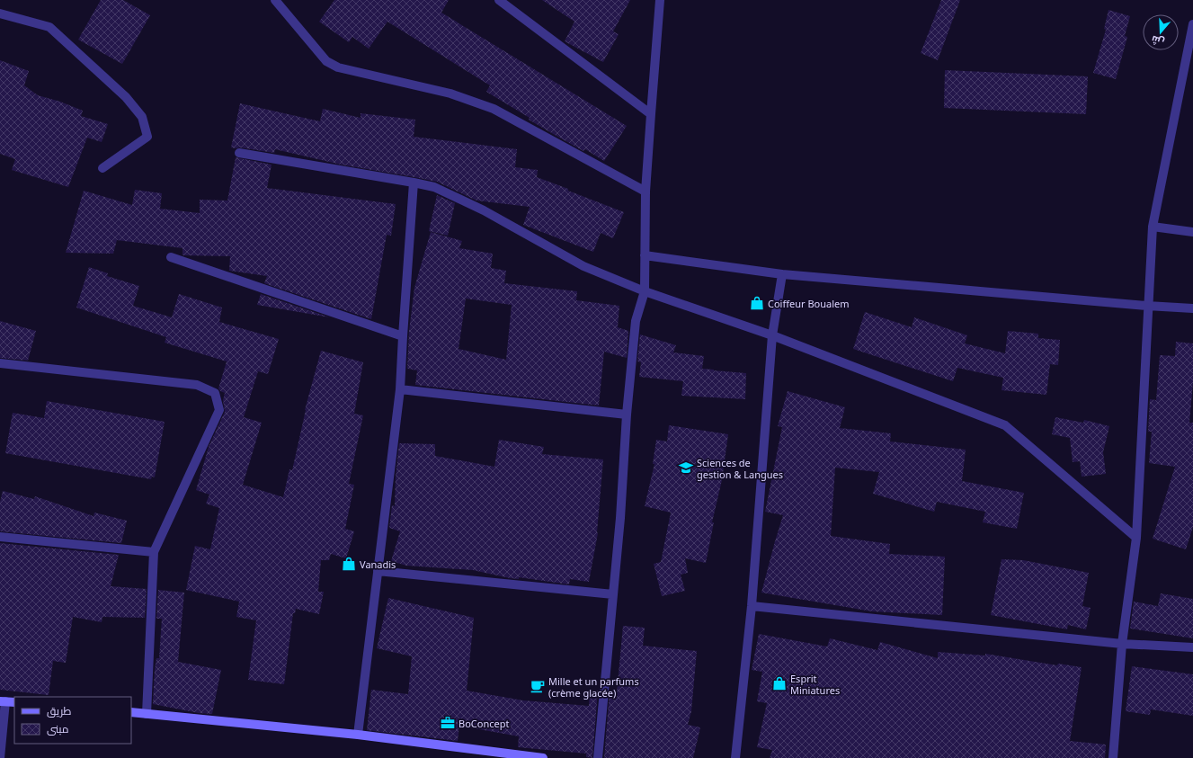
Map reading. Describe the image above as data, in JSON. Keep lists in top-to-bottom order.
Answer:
{
  "places": {
    "shop": ["Coiffeur Boualem", "Vanadis", "Esprit Miniatures"],
    "school or university": ["Sciences de gestion & Langues"],
    "cafe": ["Mille et un parfums (crème glacée)"],
    "office": ["BoConcept"]
  },
  "legend": ["طريق", "مبنى"],
  "north": "bottom"
}
